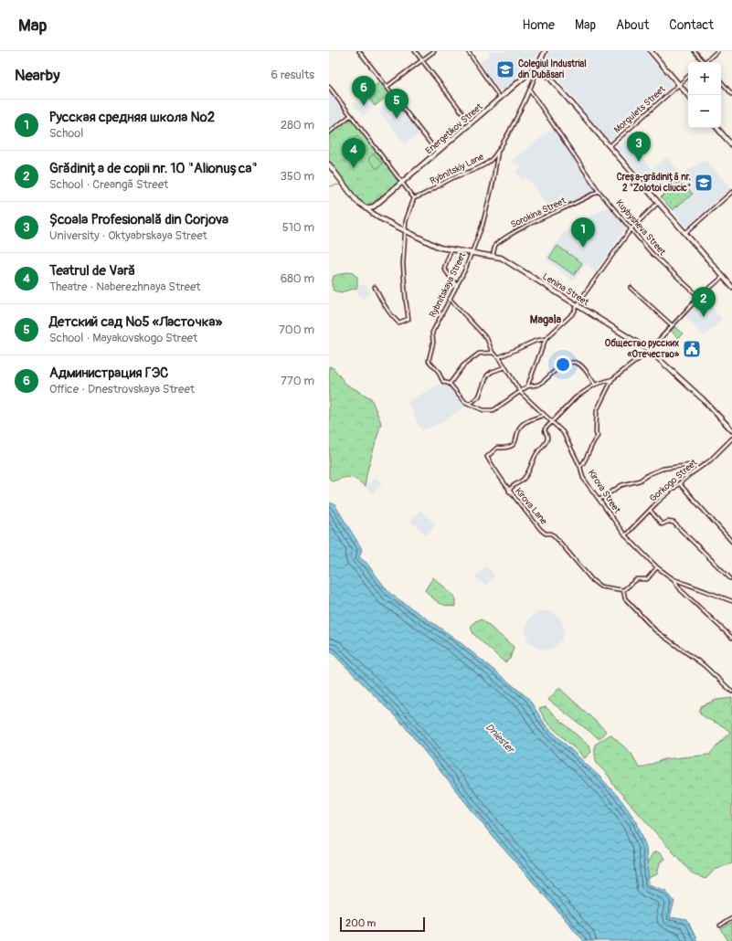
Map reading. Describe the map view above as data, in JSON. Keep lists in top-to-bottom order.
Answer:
{
  "streets": {
    "street": [
      "Morgulets Street",
      "Energetikov Street",
      "Rybnitskiy Lane",
      "Sorokina Street",
      "Kuybysheva Street",
      "Rybnitskaya Street",
      "Lenina Street",
      "Gorkogo Street",
      "Kirova Street",
      "Kirova Lane"
    ]
  },
  "crossings": [
    ["Energetikov Street", "Rybnitskiy Lane"],
    ["Energetikov Street", "Lenina Street"],
    ["Rybnitskiy Lane", "Kuybysheva Street"],
    ["Rybnitskiy Lane", "Rybnitskaya Street"],
    ["Sorokina Street", "Kuybysheva Street"],
    ["Sorokina Street", "Lenina Street"],
    ["Rybnitskaya Street", "Lenina Street"],
    ["Gorkogo Street", "Kirova Street"],
    ["Kirova Street", "Kirova Lane"]
  ],
  "districts": ["Magala"],
  "water": ["Dniester"],
  "places": {
    "school or university": ["Colegiul Industrial din Dubăsari", "Creșa-grădiniță nr. 2 \"Zolotoi cliucic\""],
    "public building": ["Общество русских «Отечество»"]
  },
  "scale_bar": "200 m",
  "page": {
    "header": "Map",
    "nav": [
      "Home",
      "Map",
      "About",
      "Contact"
    ],
    "heading": ["Nearby", "6 results"],
    "map_buttons": ["+", "−"],
    "pins": [
      "6",
      "5",
      "3",
      "4",
      "1",
      "2"
    ],
    "list": [
      {
        "mark": "1",
        "name": "Русская средняя школа №2",
        "note": "School",
        "value": "280 m"
      },
      {
        "mark": "2",
        "name": "Grădinița de copii nr. 10 \"Alionușca\"",
        "note": "School · Creangă Street",
        "value": "350 m"
      },
      {
        "mark": "3",
        "name": "Școala Profesională din Corjova",
        "note": "University · Oktyabrskaya Street",
        "value": "510 m"
      },
      {
        "mark": "4",
        "name": "Teatrul de Vară",
        "note": "Theatre · Naberezhnaya Street",
        "value": "680 m"
      },
      {
        "mark": "5",
        "name": "Детский сад №5 «Ласточка»",
        "note": "School · Mayakovskogo Street",
        "value": "700 m"
      },
      {
        "mark": "6",
        "name": "Администрация ГЭС",
        "note": "Office · Dnestrovskaya Street",
        "value": "770 m"
      }
    ],
    "scale": "200 m"
  }
}
